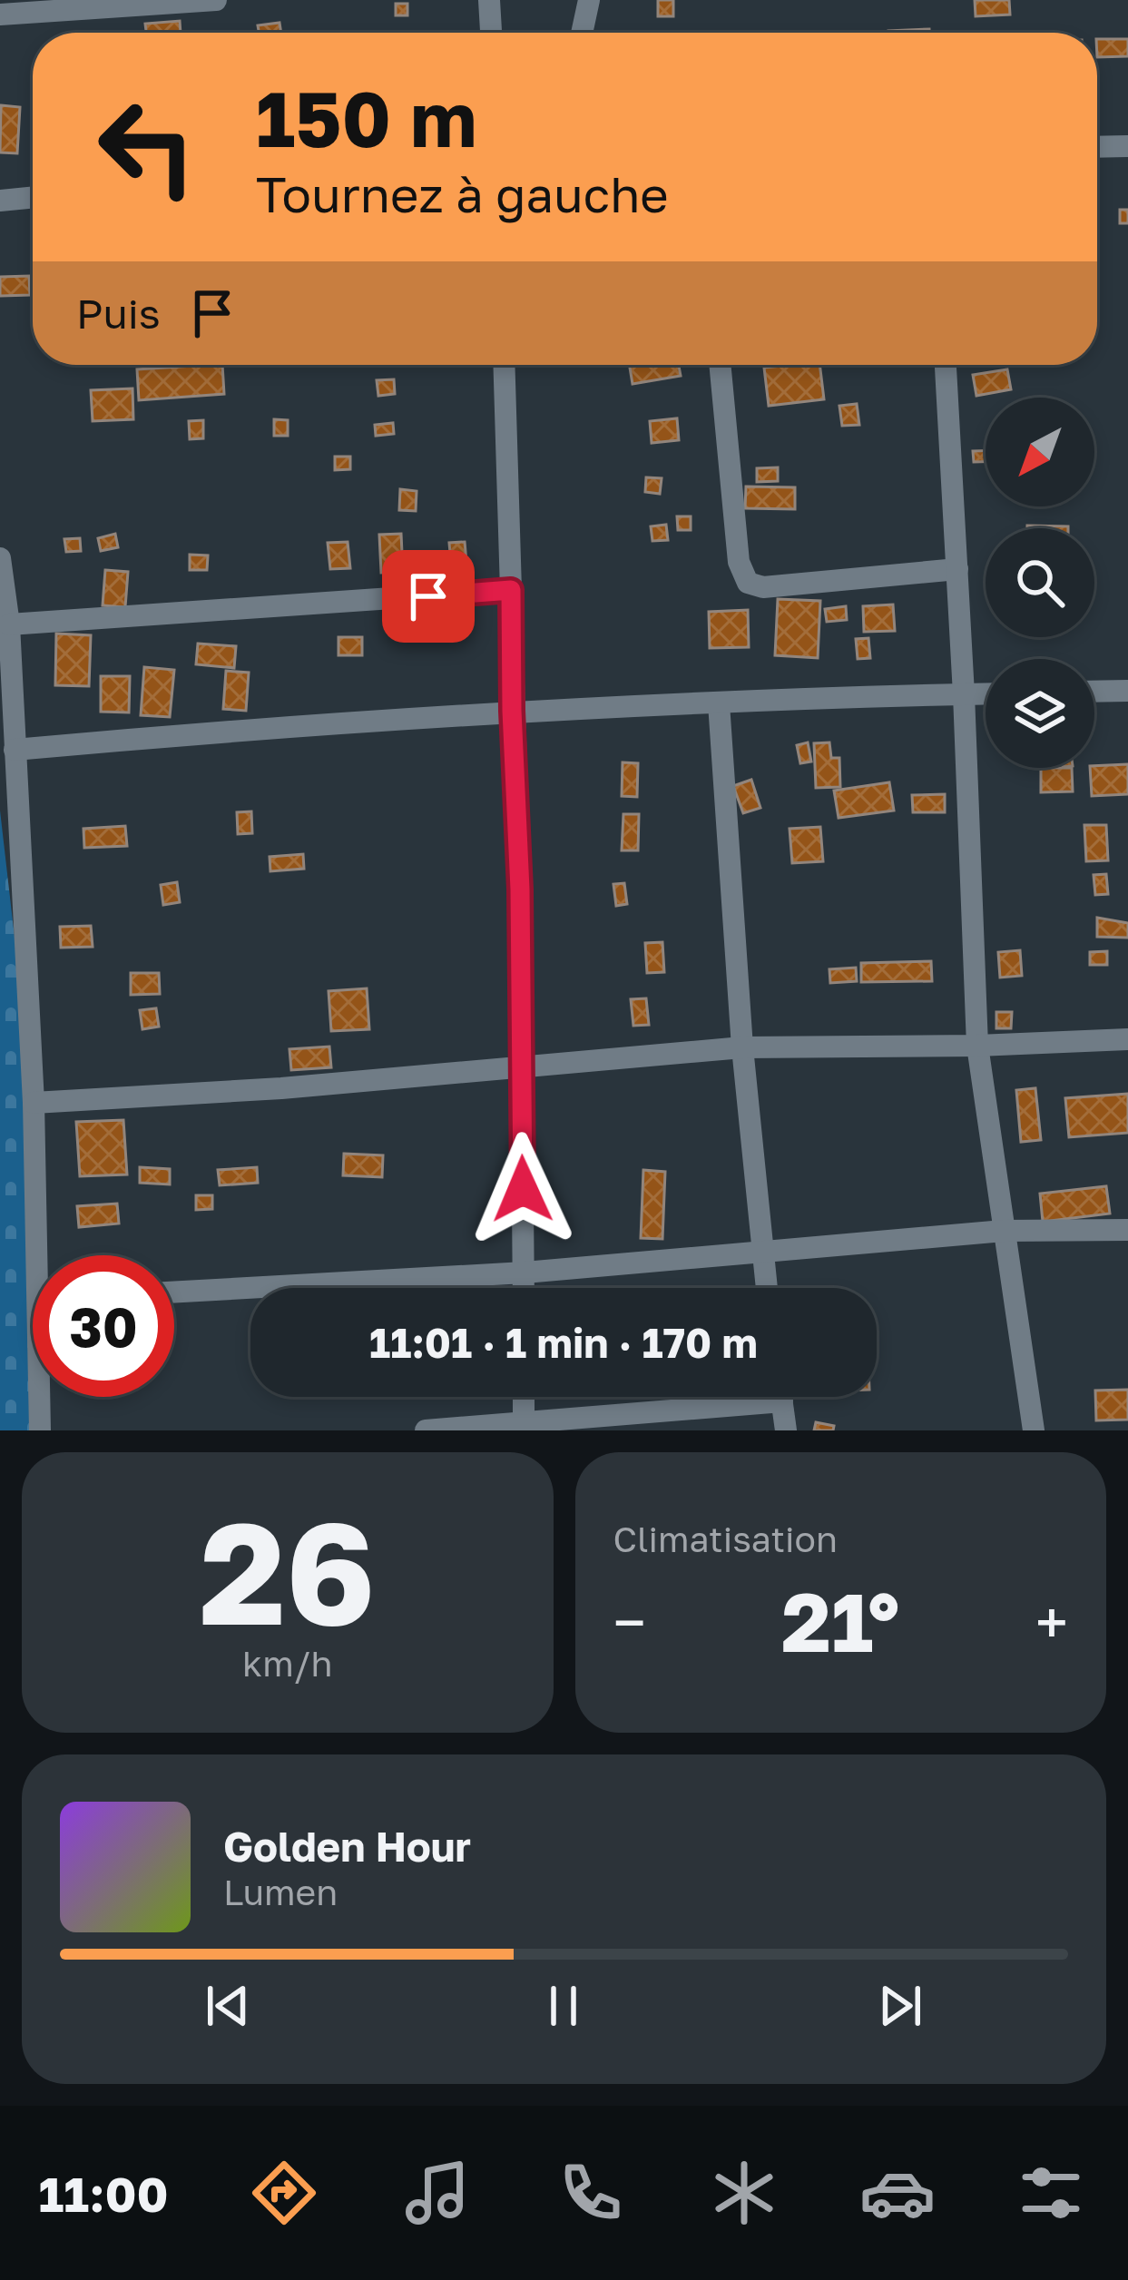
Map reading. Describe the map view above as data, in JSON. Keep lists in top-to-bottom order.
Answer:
{
  "north": "bottom left",
  "page": {
    "turn": ["150 m", "Tournez à gauche"],
    "then": "Puis",
    "limit": "30",
    "trip": "11:01 · 1 min · 170 m",
    "tile": [
      ["26", "km/h"],
      "Climatisation"
    ],
    "heat": ["−", "21°", "+"],
    "song": ["Golden Hour", "Lumen"],
    "tabs": "11:00"
  }
}
